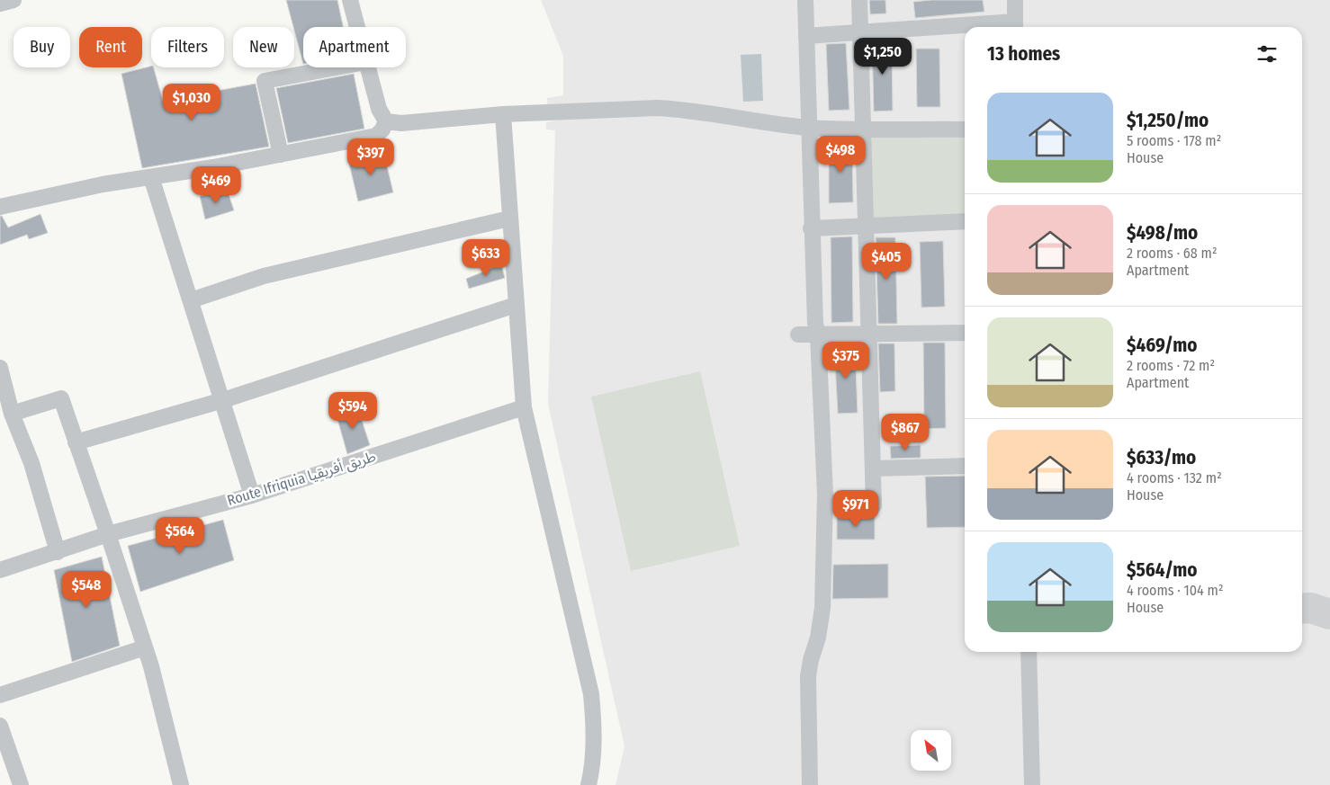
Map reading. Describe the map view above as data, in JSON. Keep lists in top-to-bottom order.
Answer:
{
  "streets": {
    "street": ["Route Ifriquia طريق أفريقيا"]
  },
  "north": "top left",
  "page": {
    "chip": [
      "Buy",
      "Rent",
      "Filters",
      "New",
      "Apartment"
    ],
    "heading": "13 homes",
    "price": [
      "$1,250",
      "$1,030",
      "$498",
      "$397",
      "$469",
      "$633",
      "$405",
      "$375",
      "$594",
      "$867",
      "$971",
      "$564",
      "$548"
    ],
    "list": [
      {
        "name": "$1,250/mo",
        "note": "5 rooms · 178 m² · House"
      },
      {
        "name": "$498/mo",
        "note": "2 rooms · 68 m² · Apartment"
      },
      {
        "name": "$469/mo",
        "note": "2 rooms · 72 m² · Apartment"
      },
      {
        "name": "$633/mo",
        "note": "4 rooms · 132 m² · House"
      },
      {
        "name": "$564/mo",
        "note": "4 rooms · 104 m² · House"
      }
    ]
  }
}
